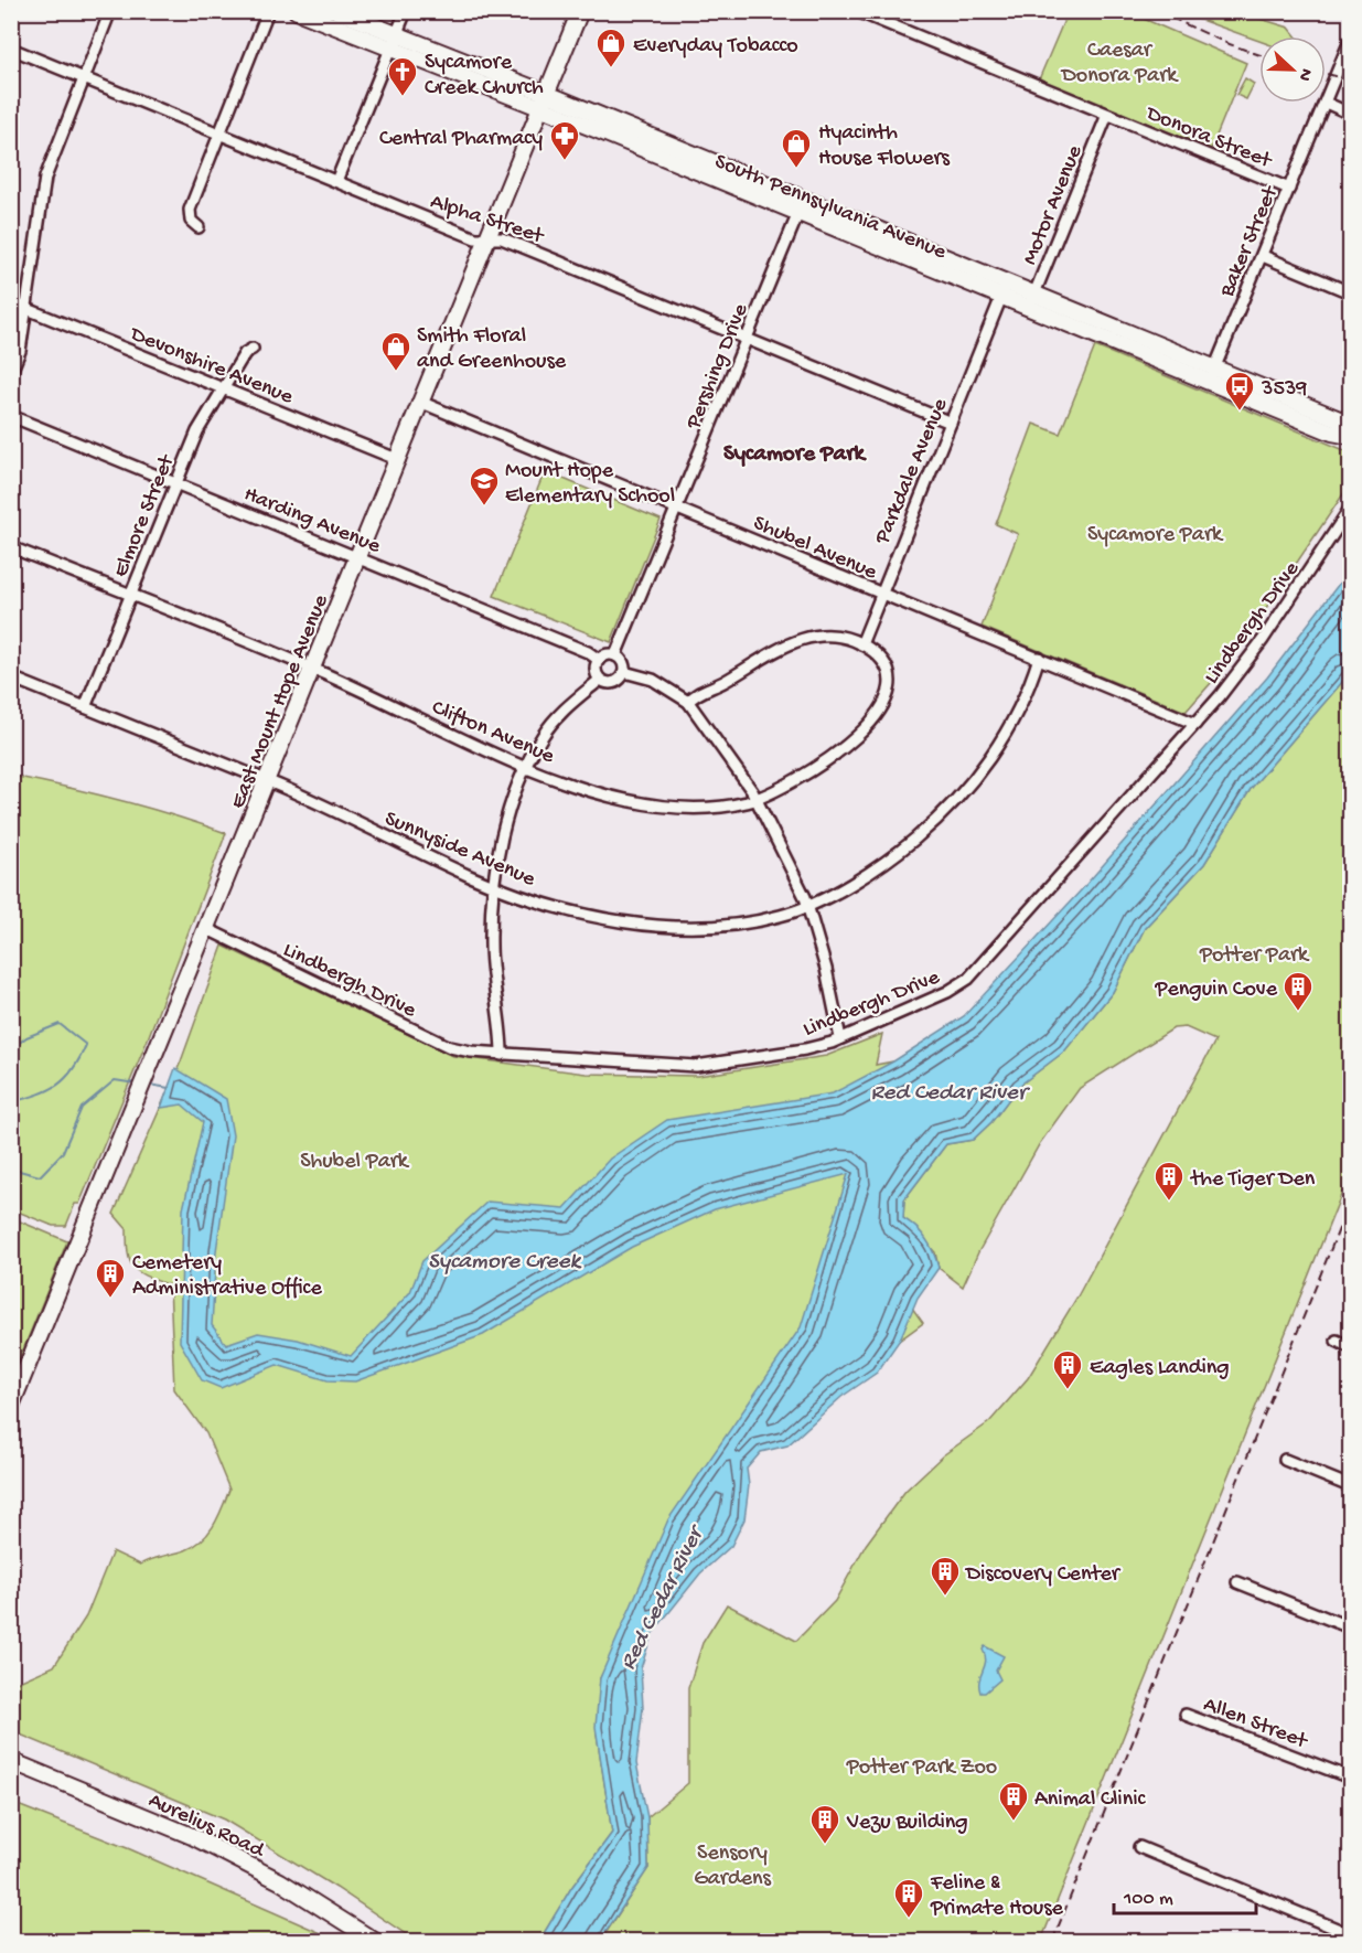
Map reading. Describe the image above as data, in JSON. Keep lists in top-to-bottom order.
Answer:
{
  "streets": {
    "street": [
      "Donora Street",
      "South Pennsylvania Avenue",
      "Motor Avenue",
      "Alpha Street",
      "Baker Street",
      "Devonshire Avenue",
      "Pershing Drive",
      "Parkdale Avenue",
      "Elmore Street",
      "Harding Avenue",
      "Shubel Avenue",
      "Lindbergh Drive",
      "East Mount Hope Avenue",
      "Clifton Avenue",
      "Sunnyside Avenue",
      "Allen Street",
      "Aurelius Road"
    ]
  },
  "crossings": [
    ["Donora Street", "Motor Avenue"],
    ["Donora Street", "Baker Street"],
    ["South Pennsylvania Avenue", "Motor Avenue"],
    ["South Pennsylvania Avenue", "Baker Street"],
    ["South Pennsylvania Avenue", "Pershing Drive"],
    ["South Pennsylvania Avenue", "Parkdale Avenue"],
    ["South Pennsylvania Avenue", "East Mount Hope Avenue"],
    ["Alpha Street", "Pershing Drive"],
    ["Alpha Street", "Parkdale Avenue"],
    ["Alpha Street", "East Mount Hope Avenue"],
    ["Devonshire Avenue", "Elmore Street"],
    ["Devonshire Avenue", "East Mount Hope Avenue"],
    ["Pershing Drive", "Harding Avenue"],
    ["Pershing Drive", "Shubel Avenue"],
    ["Parkdale Avenue", "Shubel Avenue"],
    ["Parkdale Avenue", "Clifton Avenue"],
    ["Elmore Street", "Harding Avenue"],
    ["Elmore Street", "Clifton Avenue"],
    ["Elmore Street", "Sunnyside Avenue"],
    ["Harding Avenue", "East Mount Hope Avenue"],
    ["Shubel Avenue", "Lindbergh Drive"],
    ["Shubel Avenue", "East Mount Hope Avenue"],
    ["Shubel Avenue", "Sunnyside Avenue"],
    ["Lindbergh Drive", "East Mount Hope Avenue"],
    ["East Mount Hope Avenue", "Clifton Avenue"],
    ["East Mount Hope Avenue", "Sunnyside Avenue"]
  ],
  "districts": ["Sycamore Park"],
  "water": ["Red Cedar River", "Sycamore Creek"],
  "parks": [
    "Caesar Donora Park",
    "Sycamore Park",
    "Potter Park",
    "Shubel Park",
    "Potter Park Zoo",
    "Sensory Gardens"
  ],
  "places": {
    "shop": ["Everyday Tobacco", "Hyacinth House Flowers", "Smith Floral and Greenhouse"],
    "church": ["Sycamore Creek Church"],
    "pharmacy": ["Central Pharmacy"],
    "bus stop": ["3539"],
    "school or university": ["Mount Hope Elementary School"],
    "building": [
      "Penguin Cove",
      "the Tiger Den",
      "Cemetery Administrative Office",
      "Eagles Landing",
      "Discovery Center",
      "Animal Clinic",
      "Vezu Building",
      "Feline & Primate House"
    ]
  },
  "scale_bar": "100 m",
  "north": "right"
}
